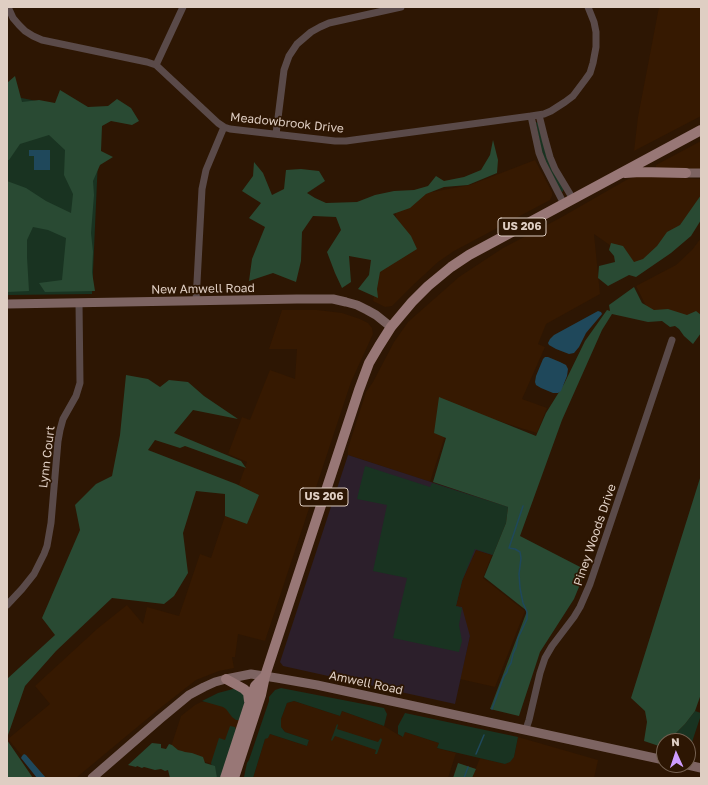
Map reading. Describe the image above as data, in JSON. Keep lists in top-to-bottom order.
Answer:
{
  "streets": {
    "main road": ["US 206", "New Amwell Road", "Amwell Road"],
    "street": ["Meadowbrook Drive", "Lynn Court", "Piney Woods Drive"]
  },
  "crossings": [
    ["US 206", "New Amwell Road"],
    ["US 206", "Amwell Road"],
    ["New Amwell Road", "Lynn Court"],
    ["Piney Woods Drive", "Amwell Road"]
  ],
  "north": "top"
}
